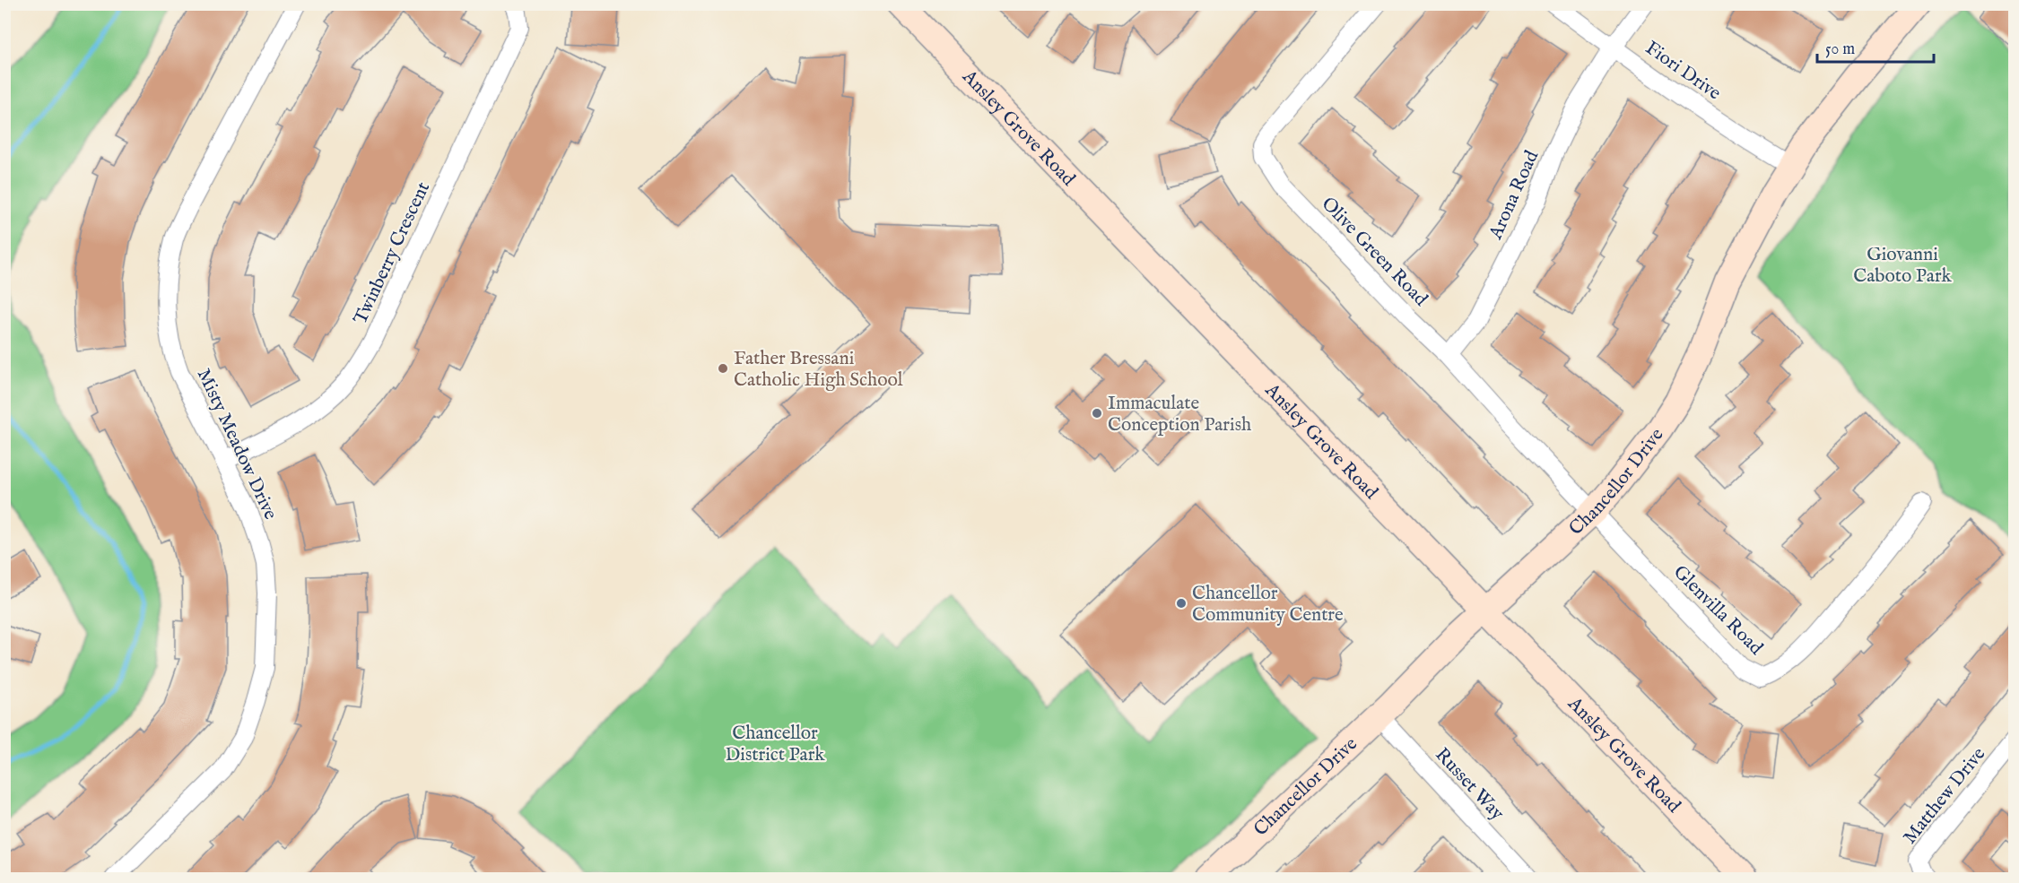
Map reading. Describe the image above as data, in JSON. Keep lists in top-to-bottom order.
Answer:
{
  "streets": {
    "street": [
      "Fiori Drive",
      "Ansley Grove Road",
      "Arona Road",
      "Olive Green Road",
      "Twinberry Crescent",
      "Misty Meadow Drive",
      "Chancellor Drive",
      "Glenvilla Road",
      "Russet Way",
      "Matthew Drive"
    ]
  },
  "crossings": [
    ["Fiori Drive", "Arona Road"],
    ["Fiori Drive", "Chancellor Drive"],
    ["Ansley Grove Road", "Chancellor Drive"],
    ["Arona Road", "Olive Green Road"],
    ["Olive Green Road", "Chancellor Drive"],
    ["Olive Green Road", "Glenvilla Road"],
    ["Twinberry Crescent", "Misty Meadow Drive"],
    ["Chancellor Drive", "Glenvilla Road"],
    ["Chancellor Drive", "Russet Way"]
  ],
  "parks": ["Giovanni Caboto Park", "Chancellor District Park"],
  "places": ["Father Bressani Catholic High School", "Immaculate Conception Parish", "Chancellor Community Centre"],
  "scale_bar": "50 m"
}
